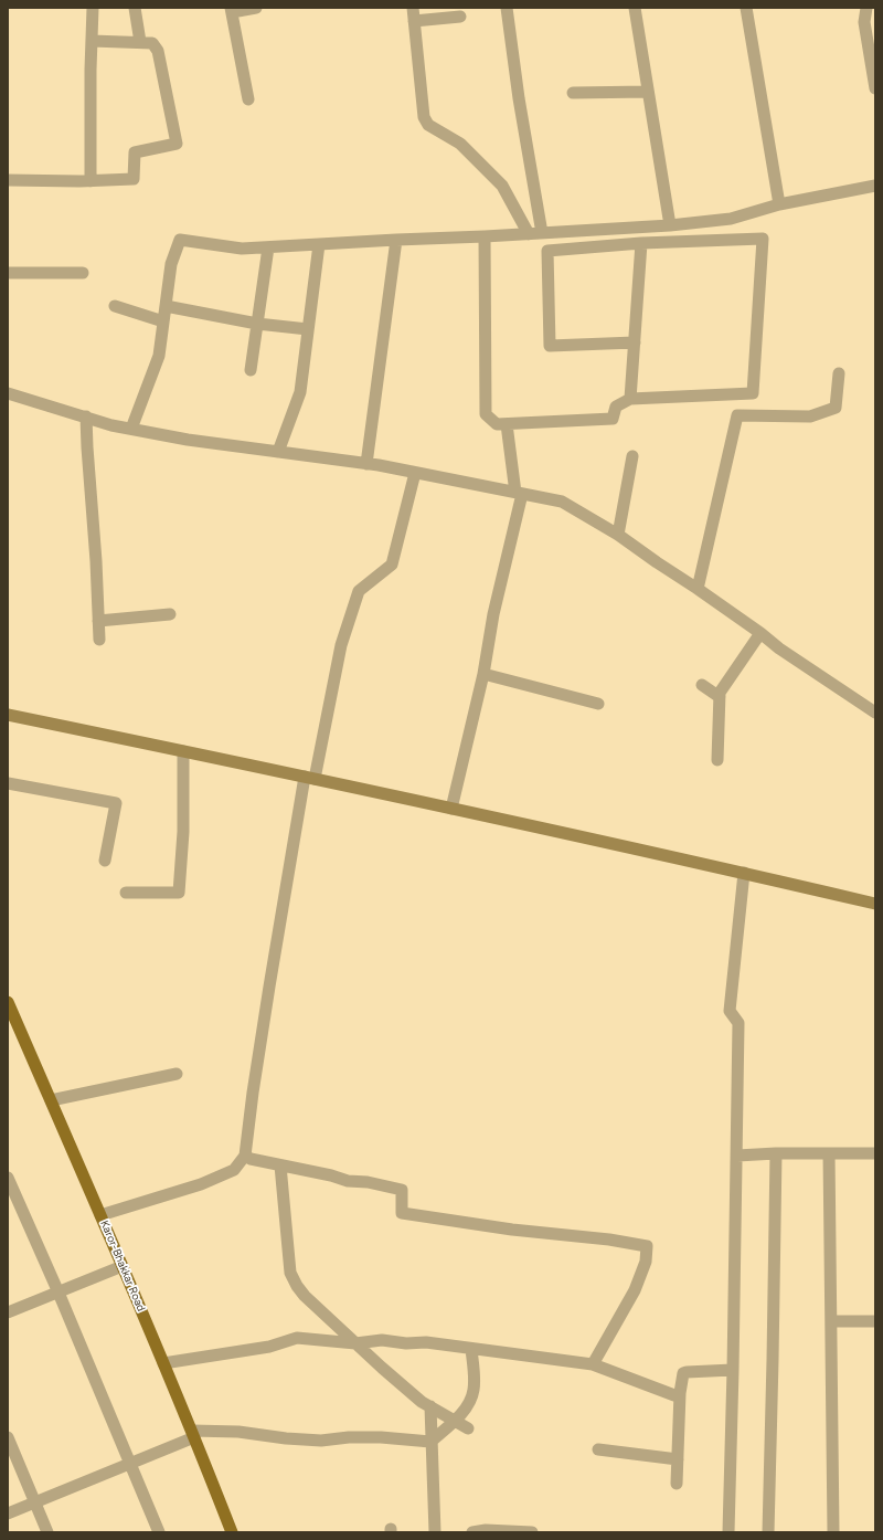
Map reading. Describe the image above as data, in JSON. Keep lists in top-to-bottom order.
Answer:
{
  "streets": {
    "main road": ["Karor-Bhakkar Road"]
  }
}
